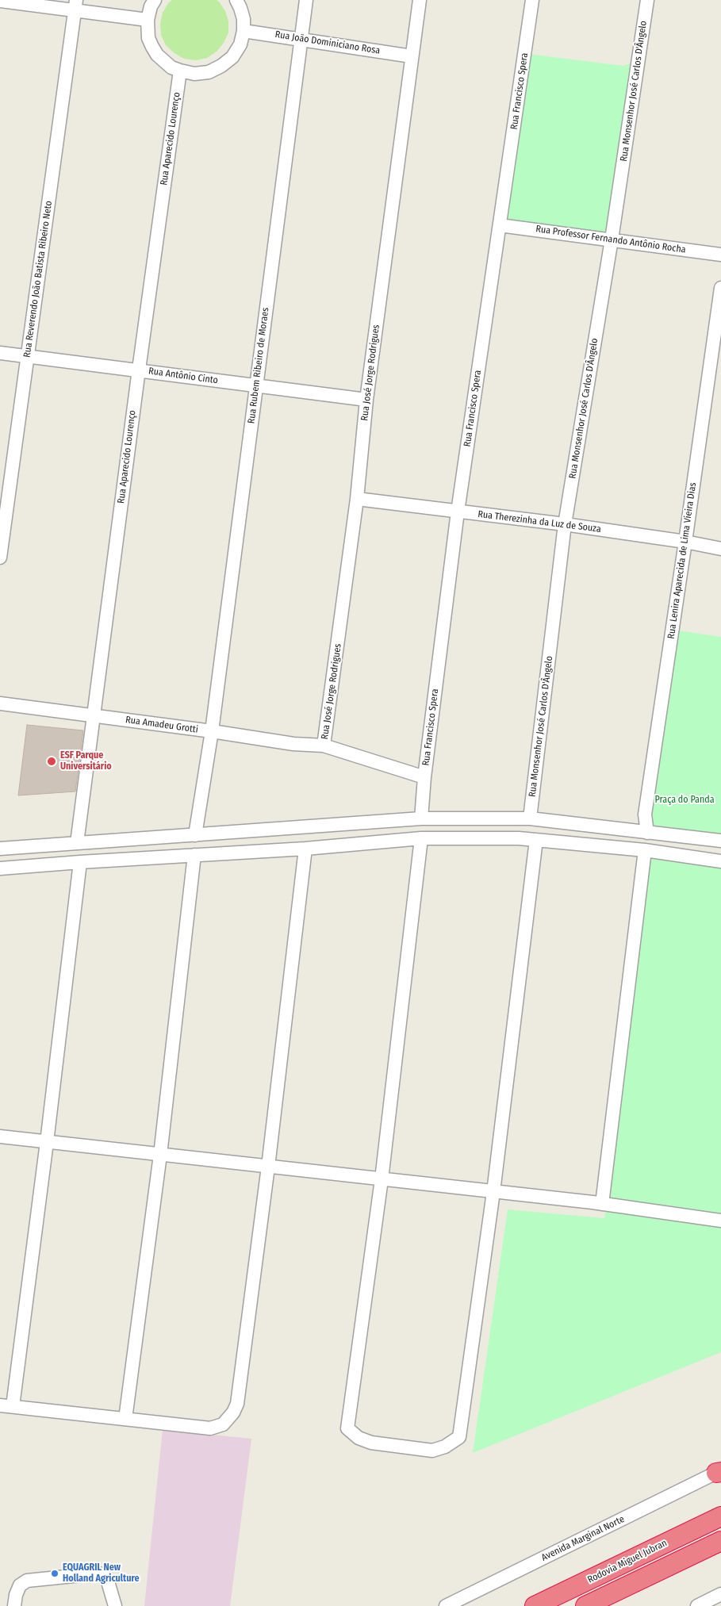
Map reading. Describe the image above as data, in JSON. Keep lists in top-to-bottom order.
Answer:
{
  "streets": {
    "highway": ["Rodovia Miguel Jubran"],
    "street": [
      "Rua João Dominiciano Rosa",
      "Rua Francisco Spera",
      "Rua Monsenhor José Carlos D'Ângelo",
      "Rua Aparecido Lourenço",
      "Rua Professor Fernando Antônio Rocha",
      "Rua Reverendo João Batista Ribeiro Neto",
      "Rua Rubem Ribeiro de Moraes",
      "Rua José Jorge Rodrigues",
      "Rua Antônio Cinto",
      "Rua Therezinha da Luz de Souza",
      "Rua Lenira Aparecida de Lima Vieira Dias",
      "Rua Amadeu Grotti",
      "Avenida Marginal Norte"
    ]
  },
  "crossings": [
    ["Rua João Dominiciano Rosa", "Rua Rubem Ribeiro de Moraes"],
    ["Rua João Dominiciano Rosa", "Rua José Jorge Rodrigues"],
    ["Rua Francisco Spera", "Rua Professor Fernando Antônio Rocha"],
    ["Rua Francisco Spera", "Rua Therezinha da Luz de Souza"],
    ["Rua Francisco Spera", "Rua Amadeu Grotti"],
    ["Rua Monsenhor José Carlos D'Ângelo", "Rua Professor Fernando Antônio Rocha"],
    ["Rua Monsenhor José Carlos D'Ângelo", "Rua Therezinha da Luz de Souza"],
    ["Rua Aparecido Lourenço", "Rua Antônio Cinto"],
    ["Rua Aparecido Lourenço", "Rua Amadeu Grotti"],
    ["Rua Reverendo João Batista Ribeiro Neto", "Rua Antônio Cinto"],
    ["Rua Rubem Ribeiro de Moraes", "Rua Antônio Cinto"],
    ["Rua Rubem Ribeiro de Moraes", "Rua Amadeu Grotti"],
    ["Rua José Jorge Rodrigues", "Rua Antônio Cinto"],
    ["Rua José Jorge Rodrigues", "Rua Therezinha da Luz de Souza"],
    ["Rua José Jorge Rodrigues", "Rua Amadeu Grotti"],
    ["Rua Therezinha da Luz de Souza", "Rua Lenira Aparecida de Lima Vieira Dias"]
  ],
  "parks": ["Praça do Panda"],
  "places": ["ESF Parque Universitário", "EQUAGRIL New Holland Agriculture"]
}
